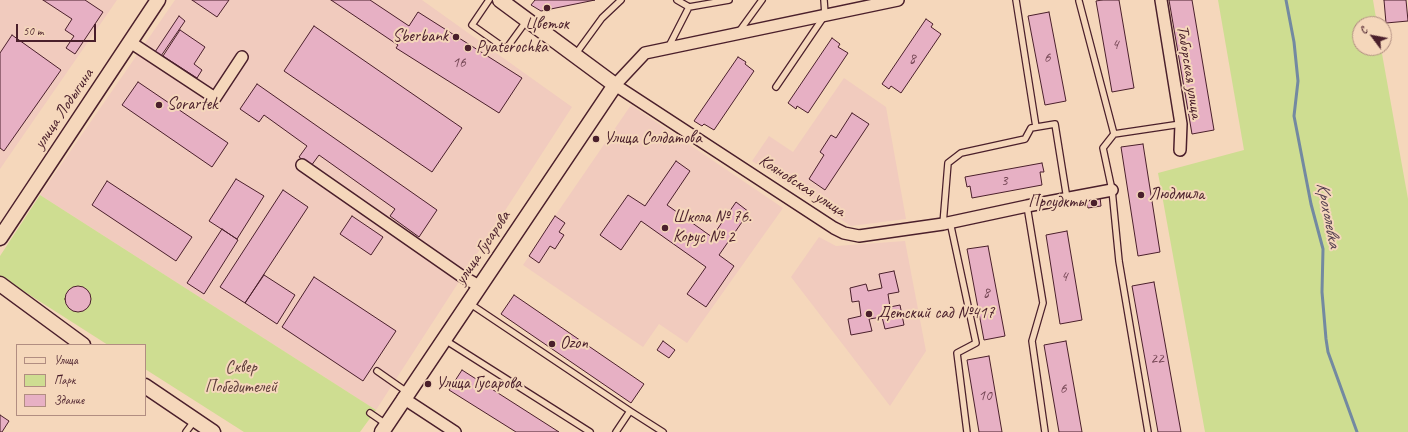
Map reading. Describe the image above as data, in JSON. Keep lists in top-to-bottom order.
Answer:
{
  "streets": {
    "street": [
      "Таборская улица",
      "улица Лодыгина",
      "Кояновская улица",
      "улица Гусарова"
    ]
  },
  "crossings": [
    ["Кояновская улица", "улица Гусарова"]
  ],
  "water": ["Крохолевка"],
  "parks": ["Сквер Победителей"],
  "places": [
    "Цветок",
    "Sberbank",
    "Pyaterochka",
    "Sorartek",
    "Улица Солдатова",
    "Людмила",
    "Проудкты",
    "Школа № 76. Корус № 2",
    "Детский сад №417",
    "Ozon",
    "Улица Гусарова"
  ],
  "house_numbers": [
    "4",
    "6",
    "8",
    "16",
    "3",
    "4",
    "8",
    "22",
    "6",
    "10"
  ],
  "legend": ["Улица", "Парк", "Здание"],
  "scale_bar": "50 m",
  "north": "top left"
}
